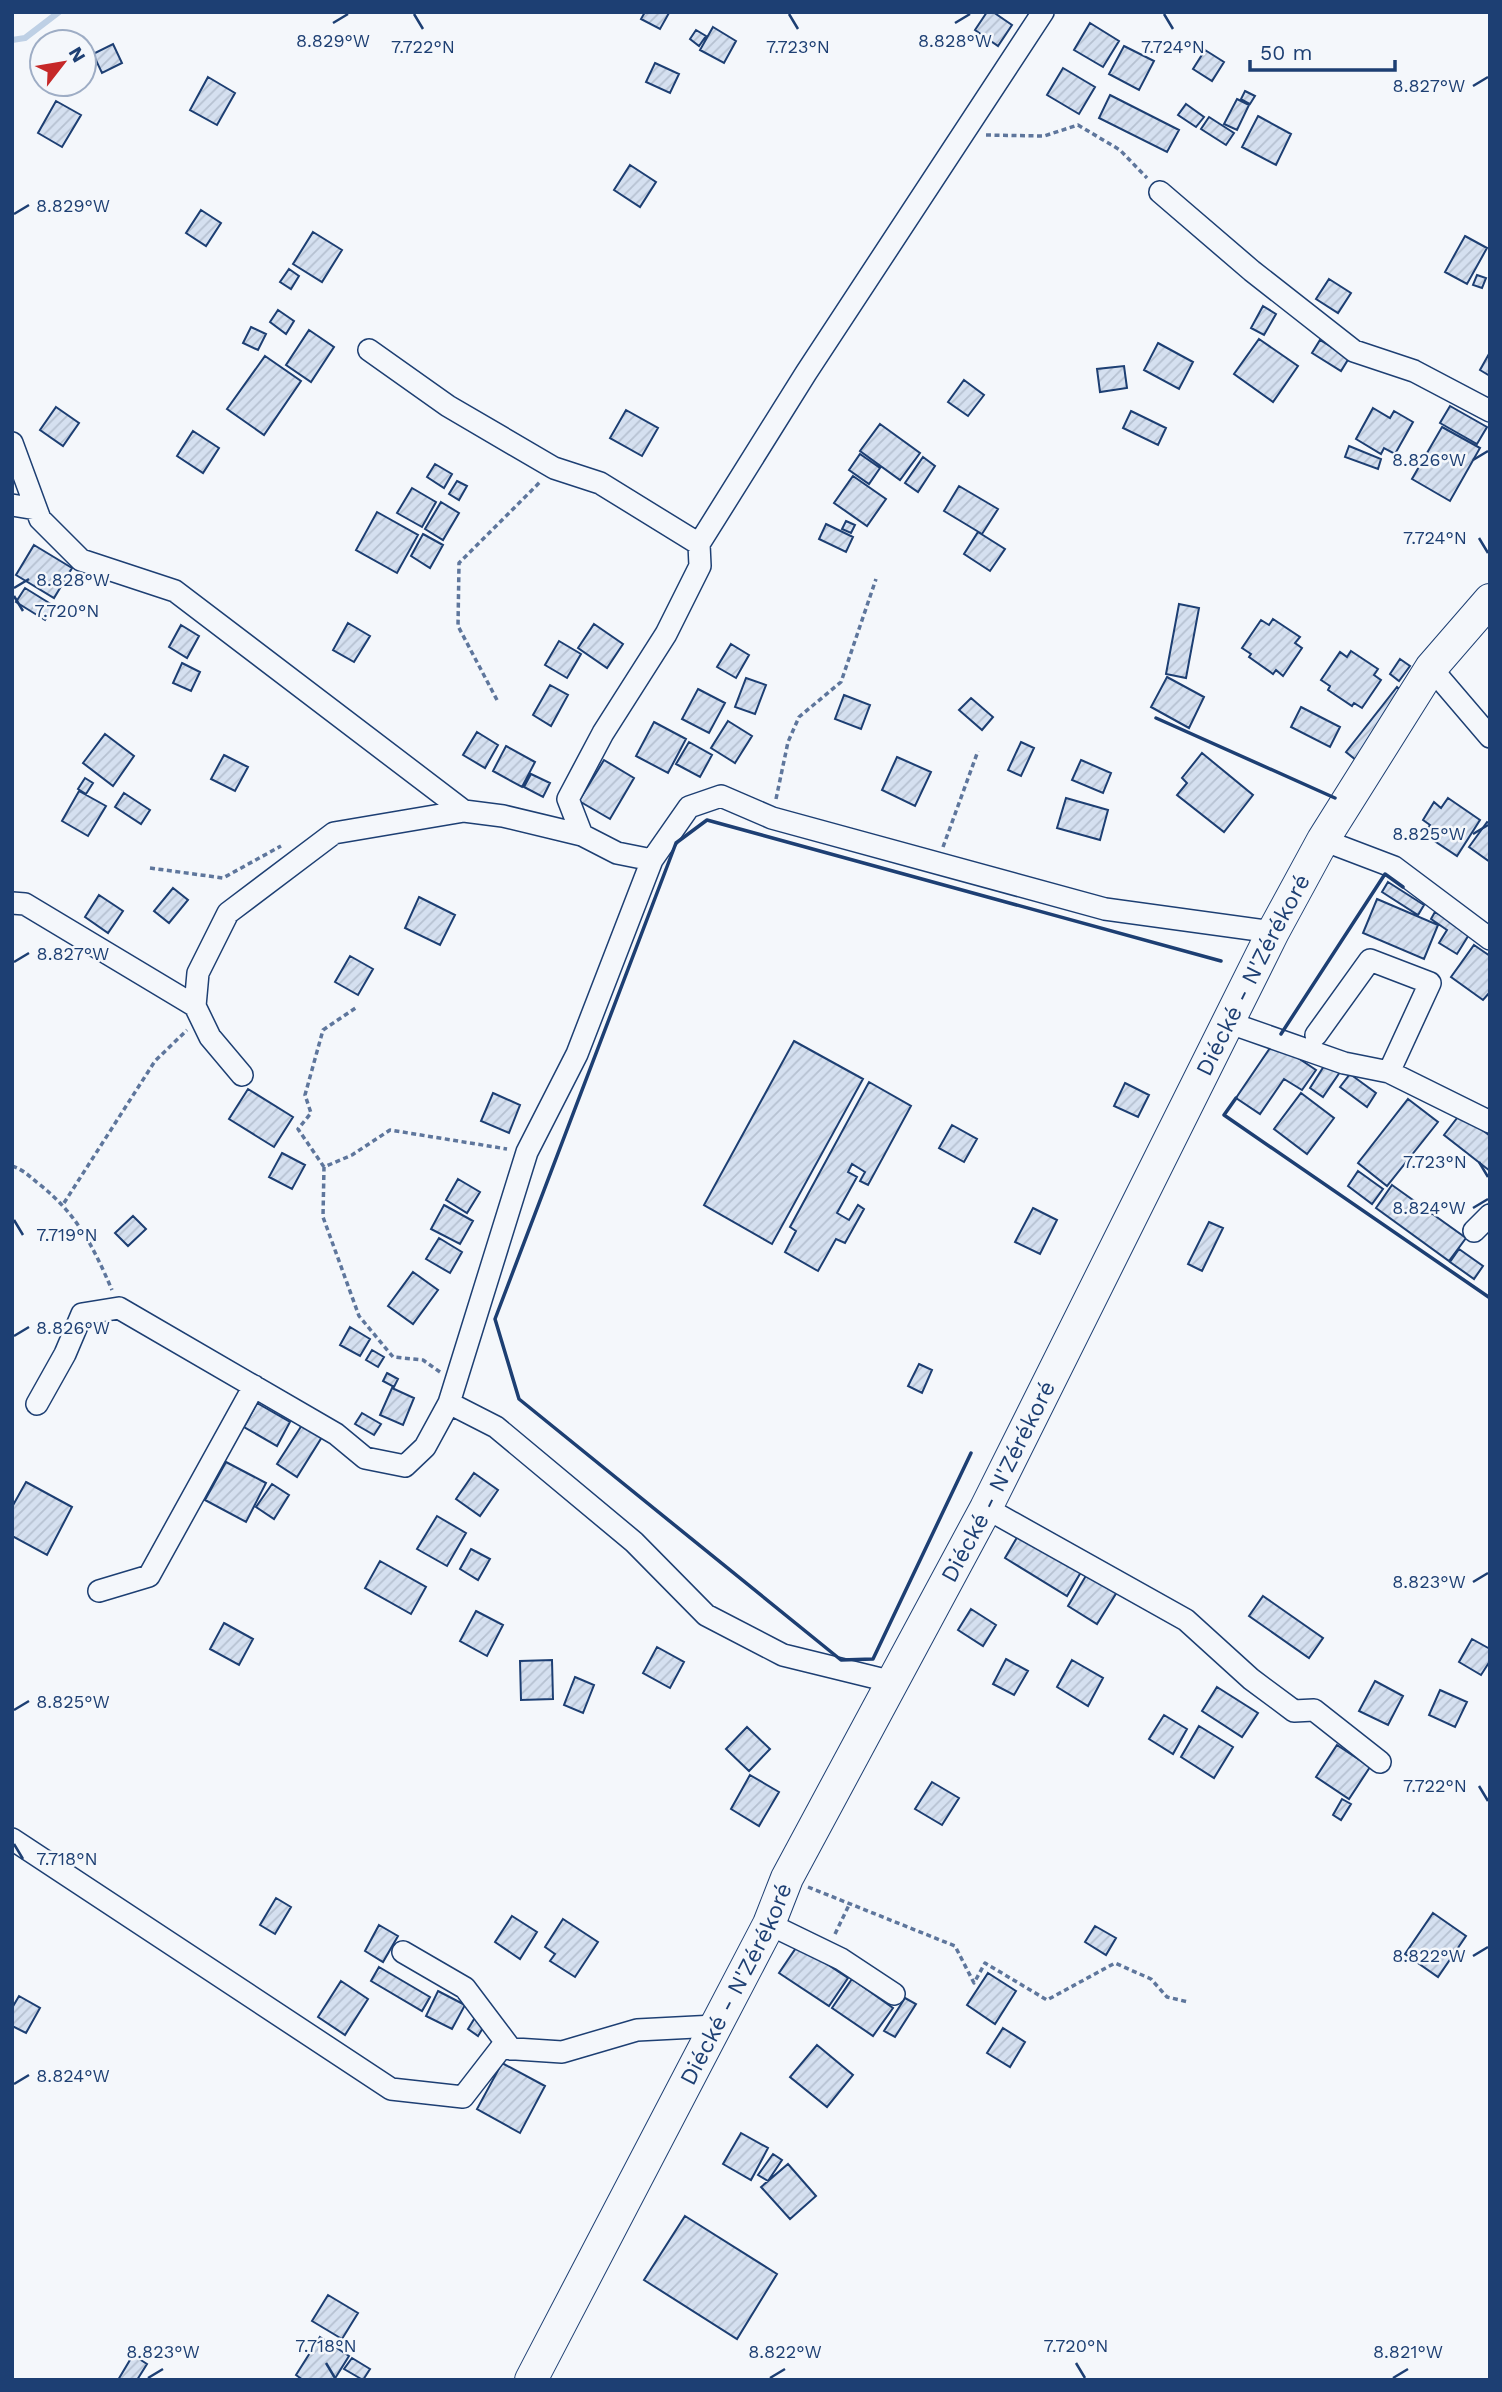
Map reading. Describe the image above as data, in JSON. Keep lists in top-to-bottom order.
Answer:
{
  "streets": {
    "highway": ["Diécké - N'Zérékoré"]
  },
  "scale_bar": "50 m",
  "north": "top right",
  "coordinates": [
    "8.829°W",
    "8.828°W",
    "7.722°N",
    "7.723°N",
    "7.724°N",
    "8.827°W",
    "8.826°W",
    "7.720°N",
    "8.825°W",
    "8.824°W",
    "7.719°N",
    "8.823°W",
    "7.718°N",
    "8.822°W",
    "8.821°W"
  ]
}
